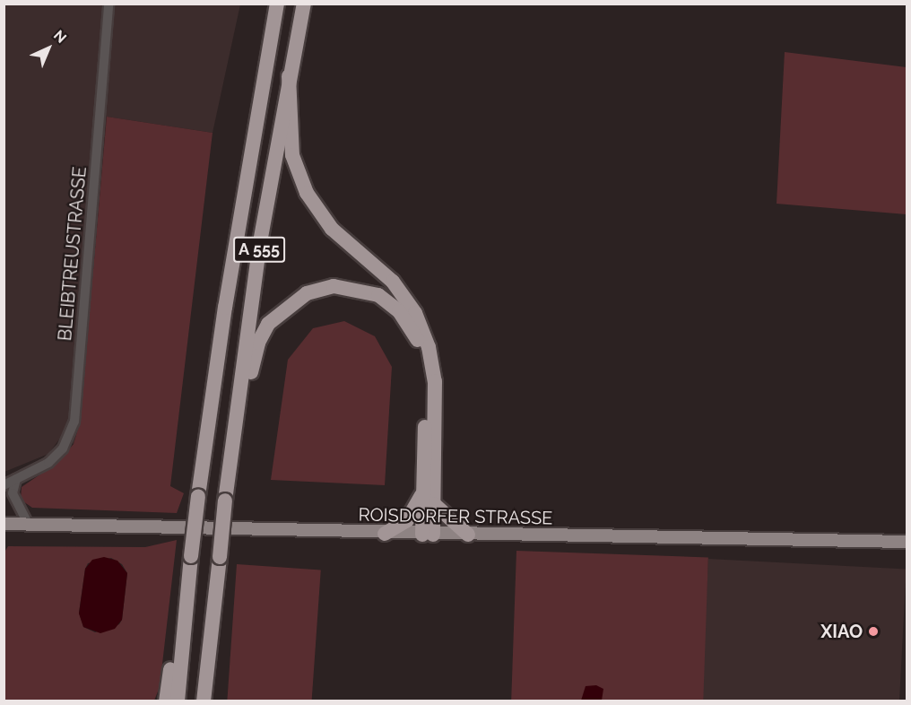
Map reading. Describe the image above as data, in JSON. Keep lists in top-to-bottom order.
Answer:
{
  "streets": {
    "highway": ["A 555"],
    "main road": ["ROISDORFER STRASSE"],
    "street": ["BLEIBTREUSTRASSE"]
  },
  "crossings": [
    ["A 555", "ROISDORFER STRASSE"]
  ],
  "places": ["XIAO"],
  "north": "top right"
}
